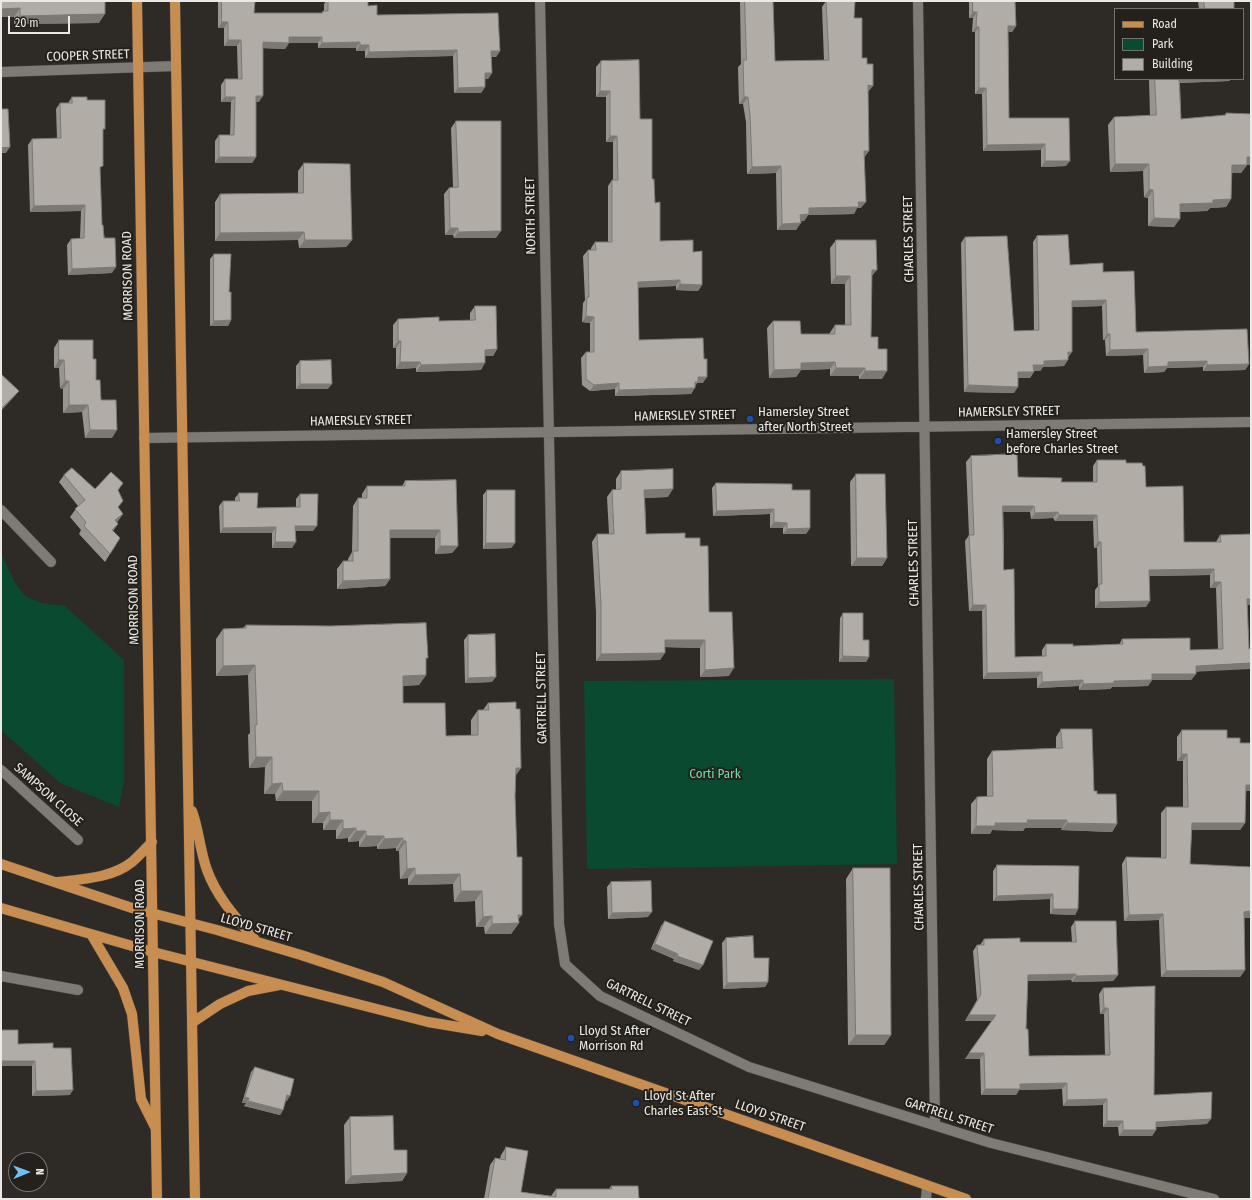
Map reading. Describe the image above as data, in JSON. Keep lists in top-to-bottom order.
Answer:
{
  "streets": {
    "main road": ["MORRISON ROAD", "LLOYD STREET"],
    "street": [
      "COOPER STREET",
      "NORTH STREET",
      "CHARLES STREET",
      "HAMERSLEY STREET",
      "GARTRELL STREET",
      "SAMPSON CLOSE"
    ]
  },
  "crossings": [
    ["COOPER STREET", "MORRISON ROAD"],
    ["NORTH STREET", "HAMERSLEY STREET"],
    ["NORTH STREET", "GARTRELL STREET"],
    ["CHARLES STREET", "HAMERSLEY STREET"],
    ["CHARLES STREET", "GARTRELL STREET"],
    ["MORRISON ROAD", "HAMERSLEY STREET"],
    ["MORRISON ROAD", "LLOYD STREET"],
    ["HAMERSLEY STREET", "GARTRELL STREET"]
  ],
  "parks": ["Corti Park"],
  "places": [
    "Hamersley Street after North Street",
    "Hamersley Street before Charles Street",
    "Lloyd St After Morrison Rd",
    "Lloyd St After Charles East St"
  ],
  "legend": ["Road", "Park", "Building"],
  "scale_bar": "20 m",
  "north": "right"
}
